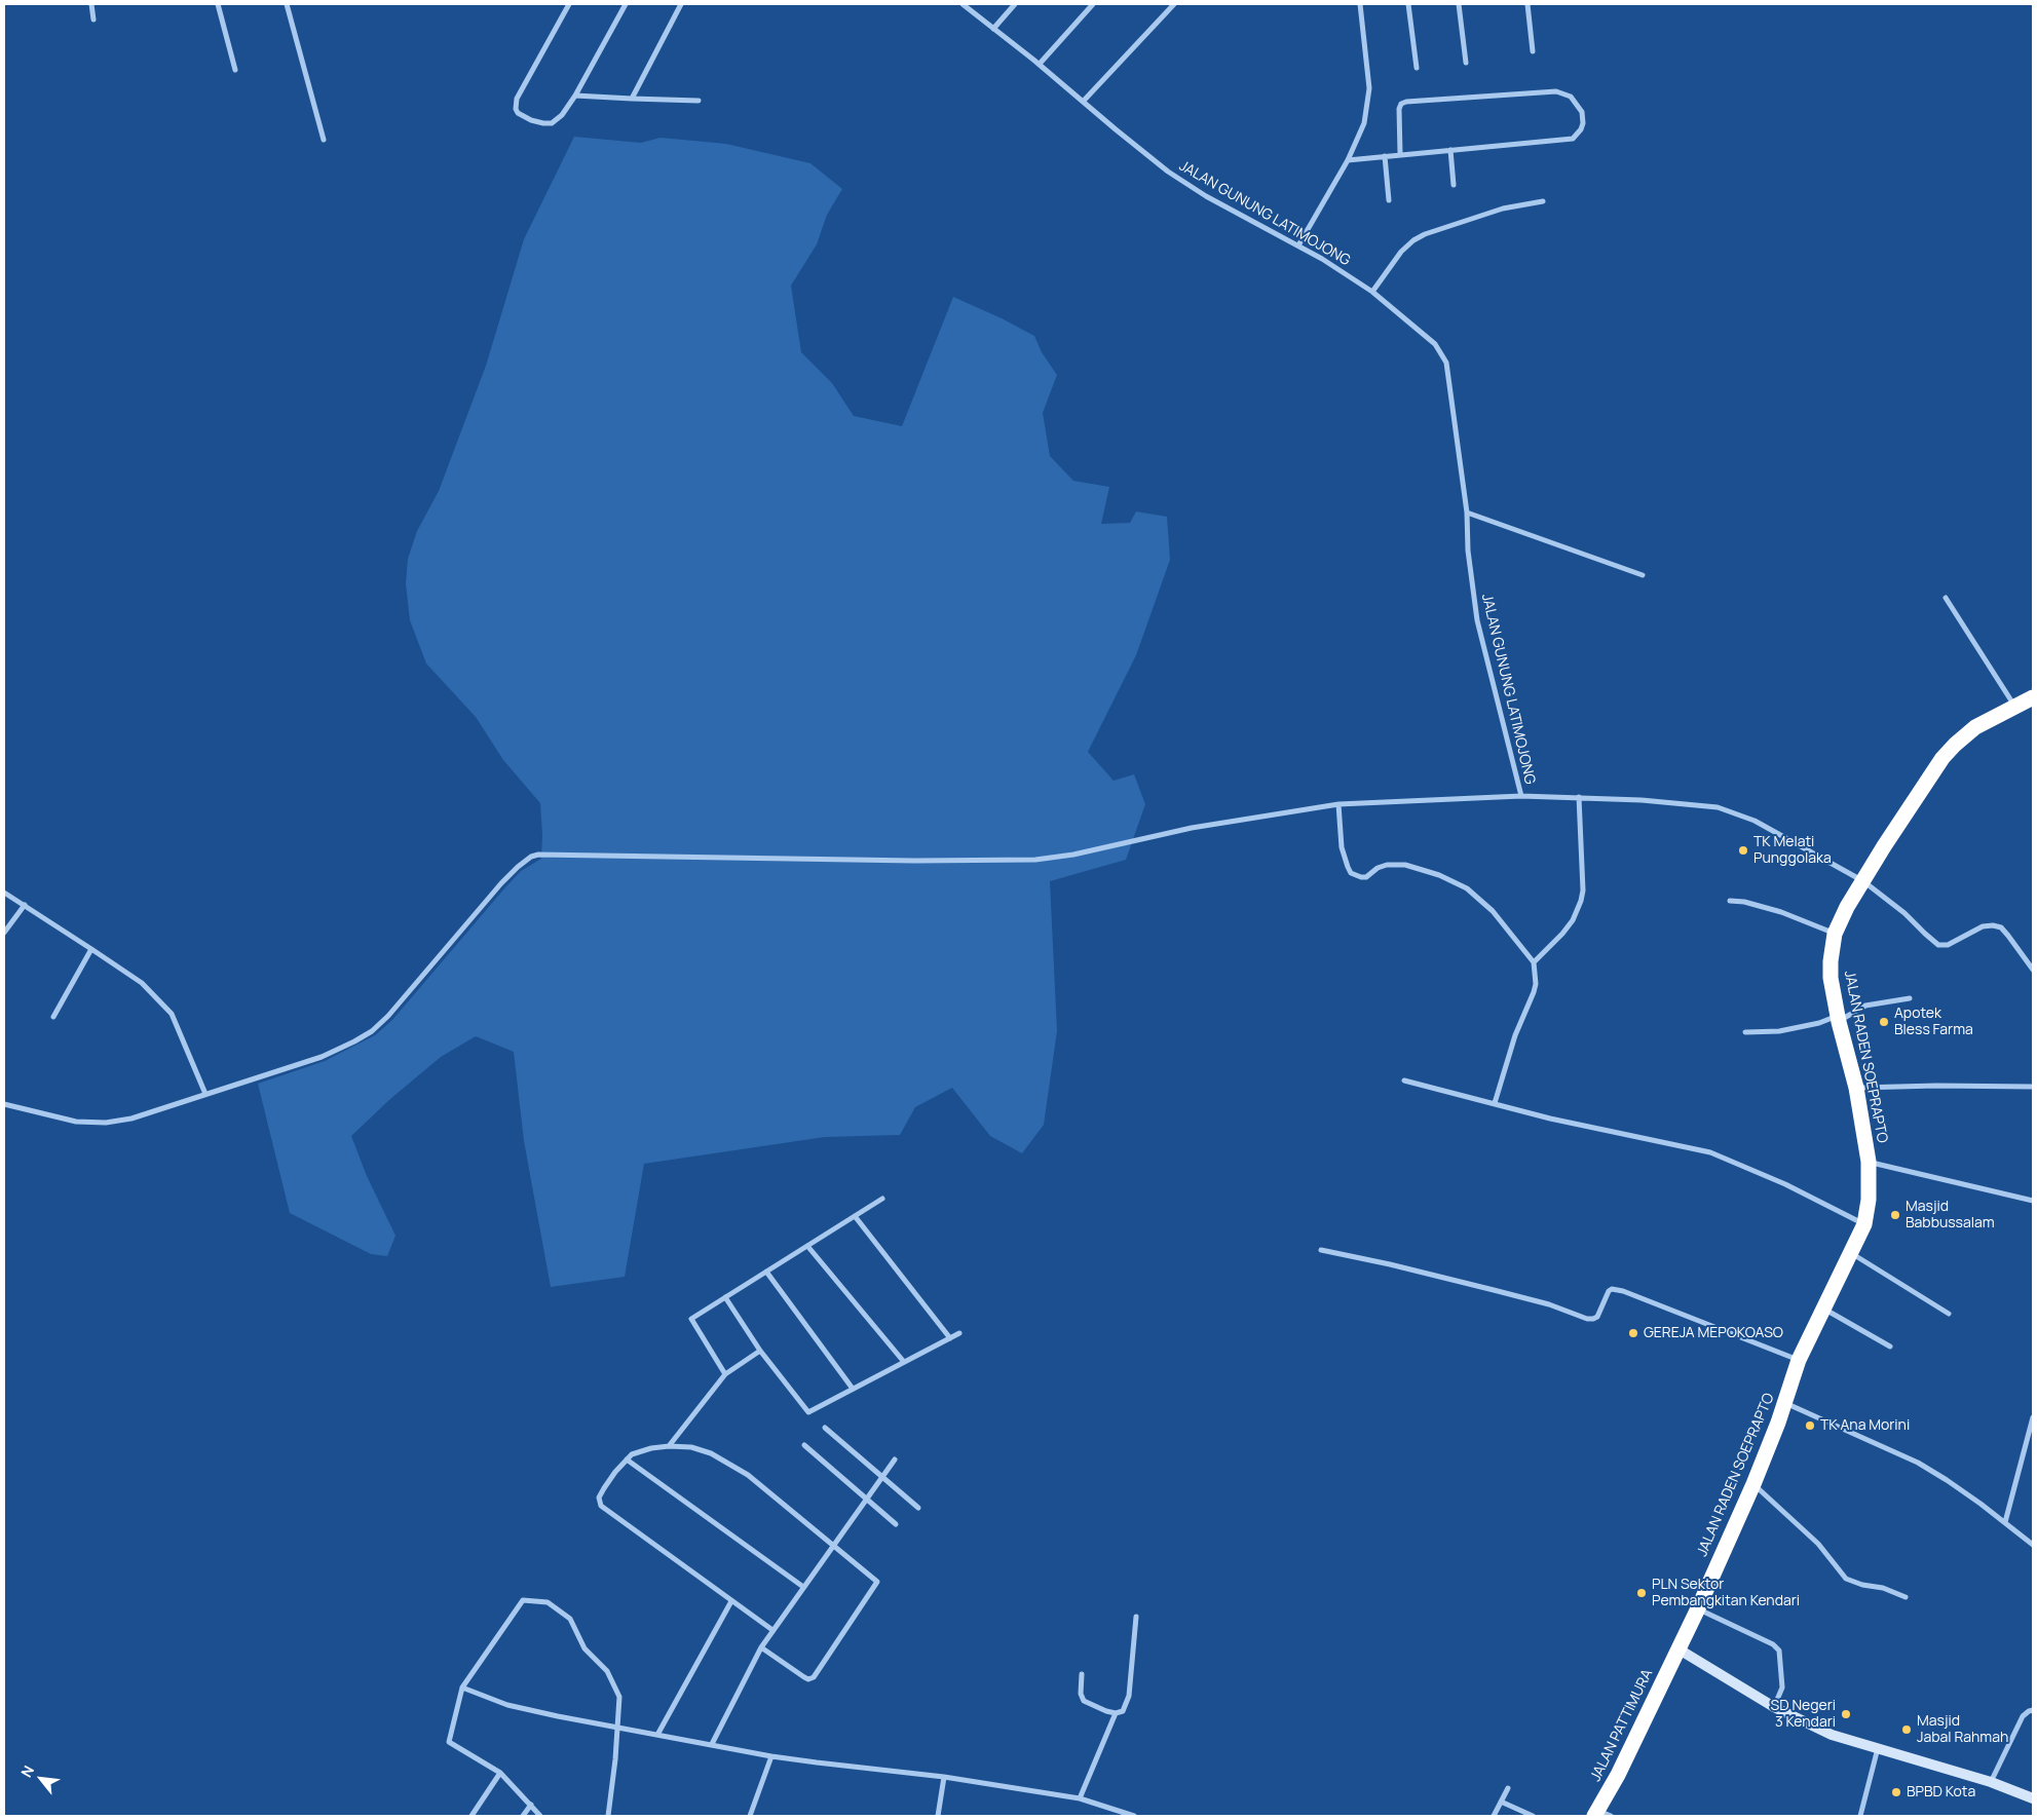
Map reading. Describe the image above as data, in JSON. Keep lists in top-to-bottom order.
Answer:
{
  "streets": {
    "highway": ["JALAN RADEN SOEPRAPTO", "JALAN PATTIMURA"],
    "street": ["JALAN GUNUNG LATIMOJONG"]
  },
  "crossings": [
    ["JALAN RADEN SOEPRAPTO", "JALAN PATTIMURA"]
  ],
  "places": [
    "TK Melati Punggolaka",
    "Apotek Bless Farma",
    "Masjid Babbussalam",
    "GEREJA MEPOKOASO",
    "TK Ana Morini",
    "PLN Sektor Pembangkitan Kendari",
    "SD Negeri 3 Kendari",
    "Masjid Jabal Rahmah",
    "BPBD Kota"
  ],
  "north": "top left"
}
